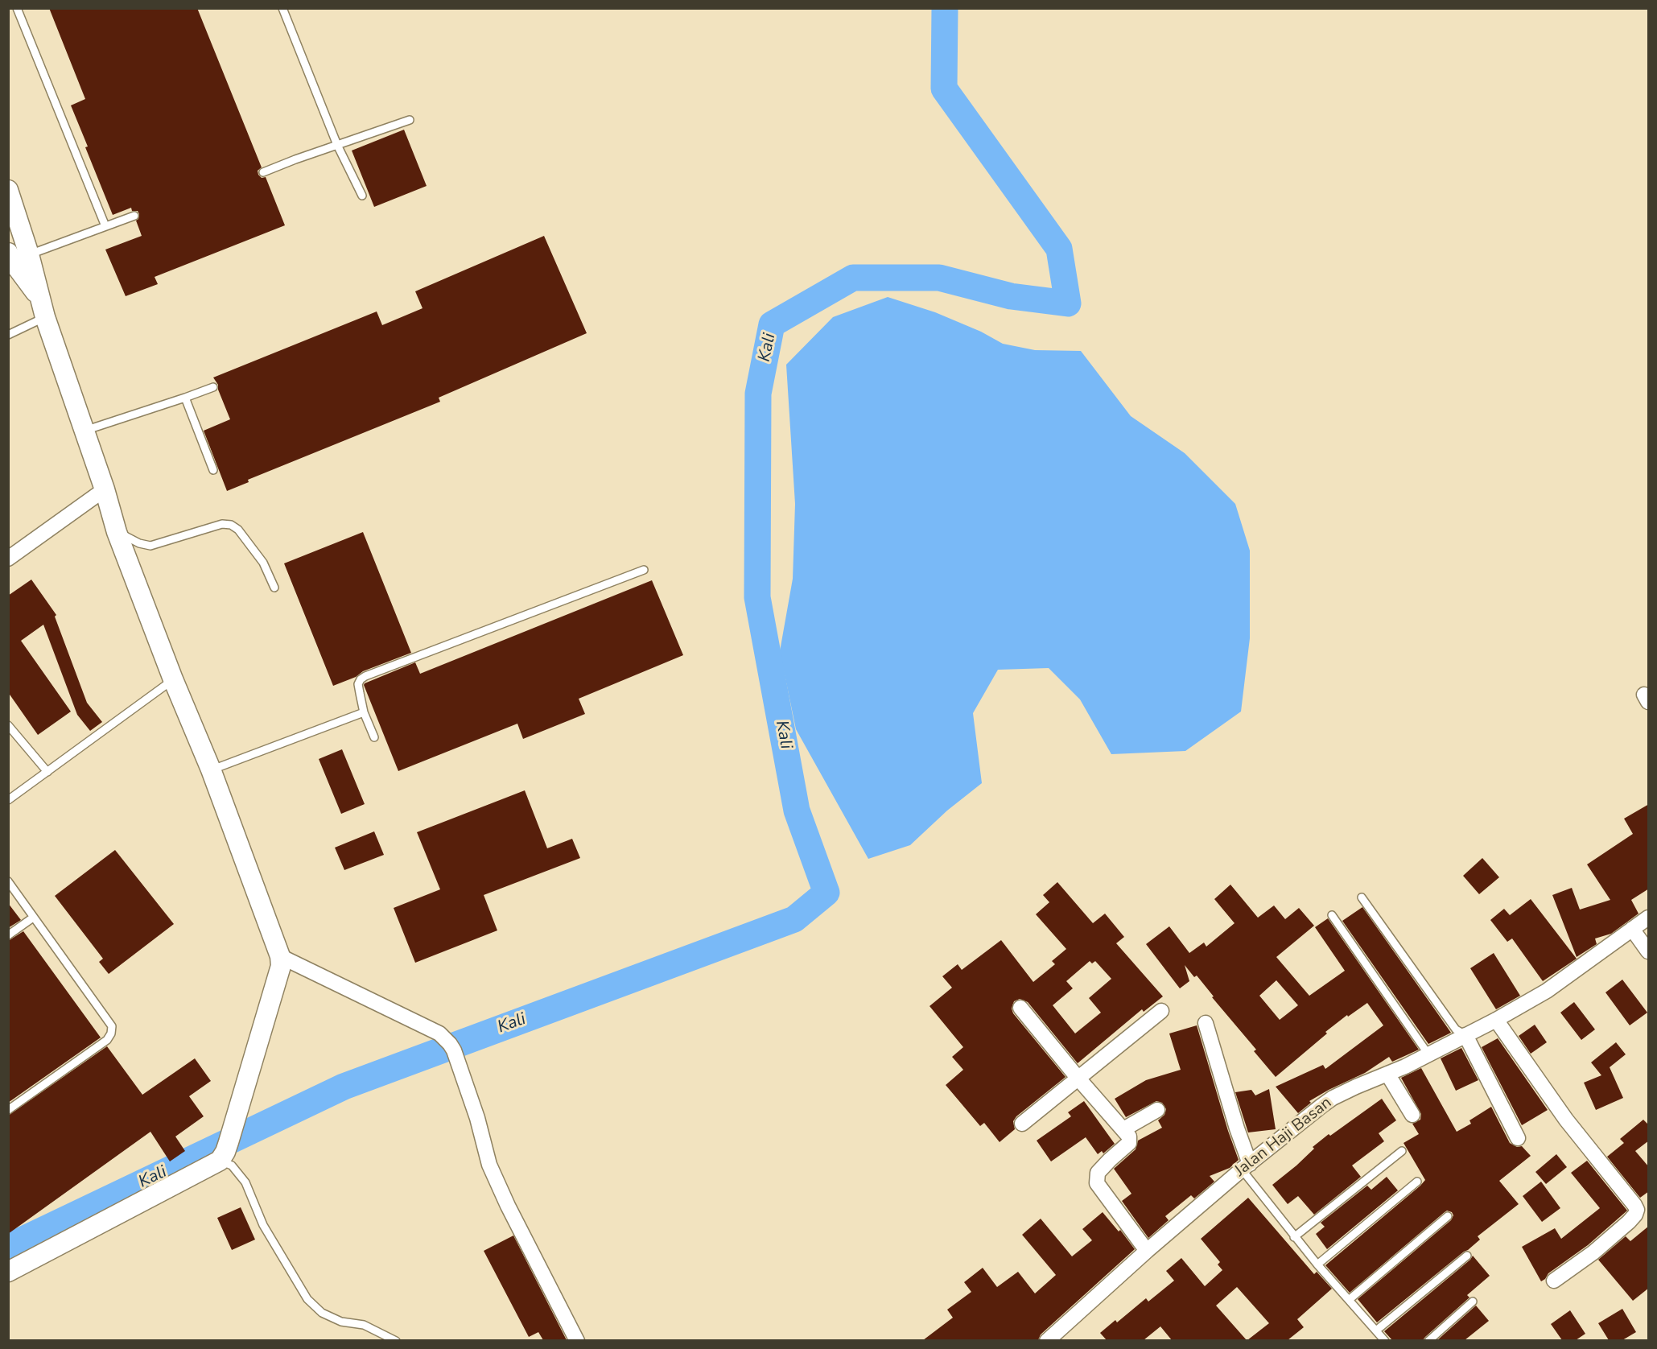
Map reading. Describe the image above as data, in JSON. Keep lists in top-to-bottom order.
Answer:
{
  "streets": {
    "street": ["Jalan Haji Basan"]
  },
  "water": ["Kali"]
}
